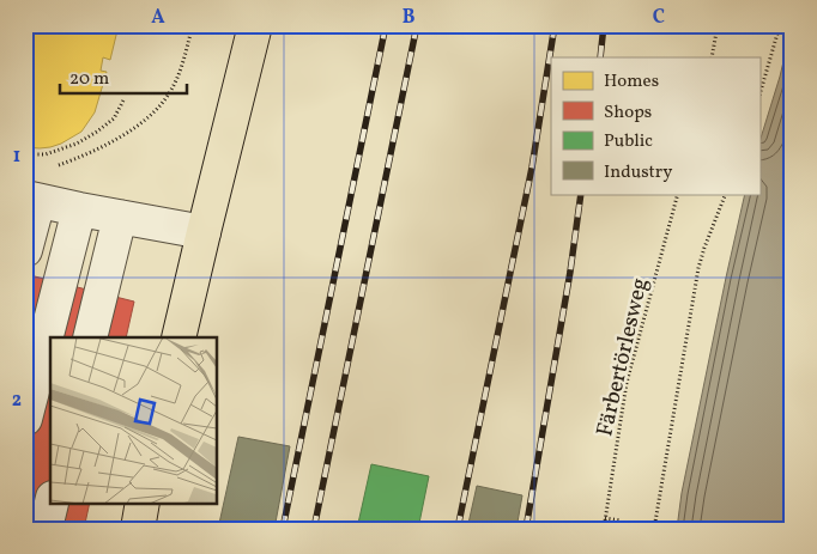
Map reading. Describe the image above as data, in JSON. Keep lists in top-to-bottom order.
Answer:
{
  "streets": {
    "path": ["Färbertörlesweg"]
  },
  "legend": [
    "Homes",
    "Shops",
    "Public",
    "Industry"
  ],
  "scale_bar": "20 m",
  "grid": {
    "columns": ["A", "B", "C"],
    "rows": ["1", "2"]
  }
}
